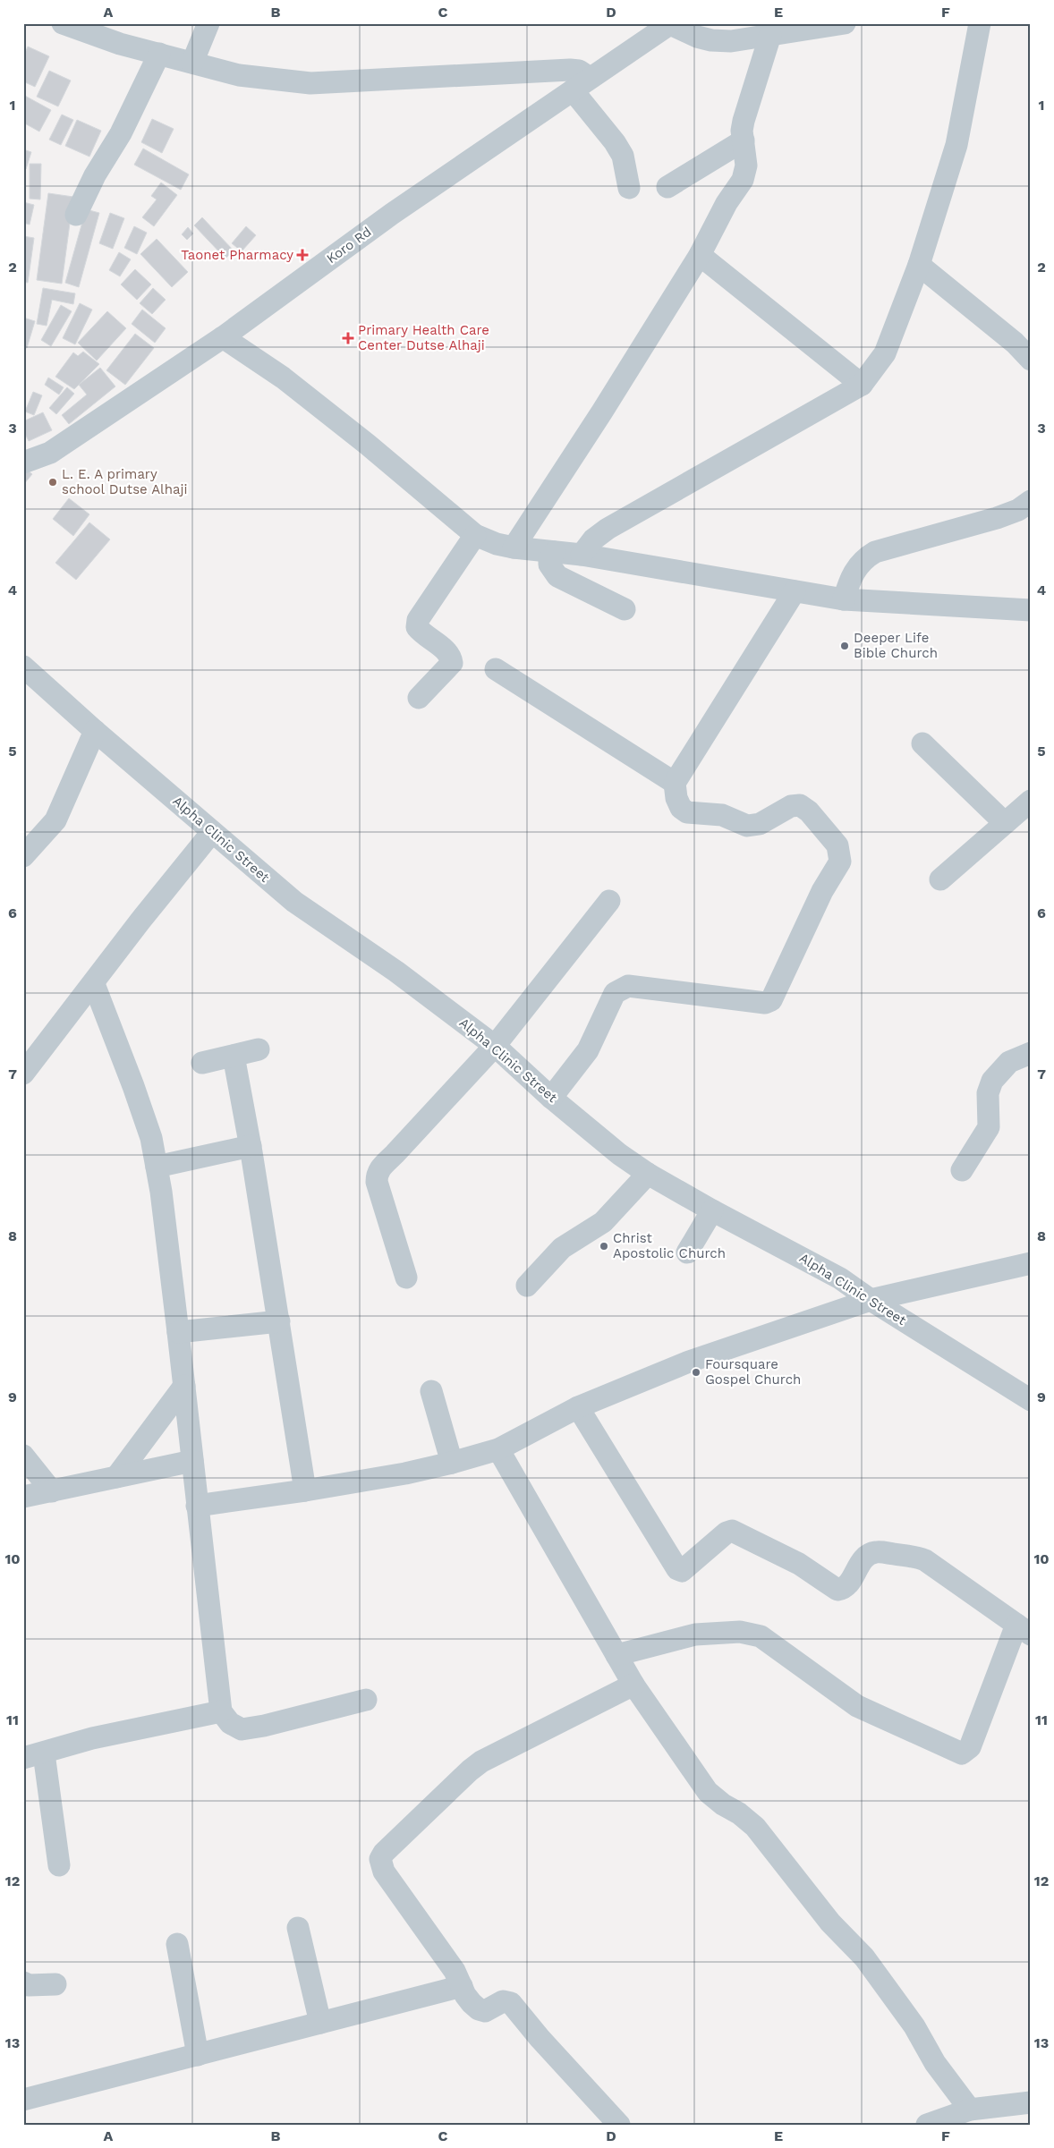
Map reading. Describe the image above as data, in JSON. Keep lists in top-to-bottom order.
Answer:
{
  "streets": {
    "street": ["Koro Rd", "Alpha Clinic Street"]
  },
  "places": {
    "health": ["Taonet Pharmacy", "Primary Health Care Center Dutse Alhaji"],
    "other": [
      "L. E. A primary school Dutse Alhaji",
      "Deeper Life Bible Church",
      "Christ Apostolic Church",
      "Foursquare Gospel Church"
    ]
  },
  "grid": {
    "columns": [
      "A",
      "B",
      "C",
      "D",
      "E",
      "F"
    ],
    "rows": [
      "1",
      "2",
      "3",
      "4",
      "5",
      "6",
      "7",
      "8",
      "9",
      "10",
      "11",
      "12",
      "13"
    ]
  }
}
